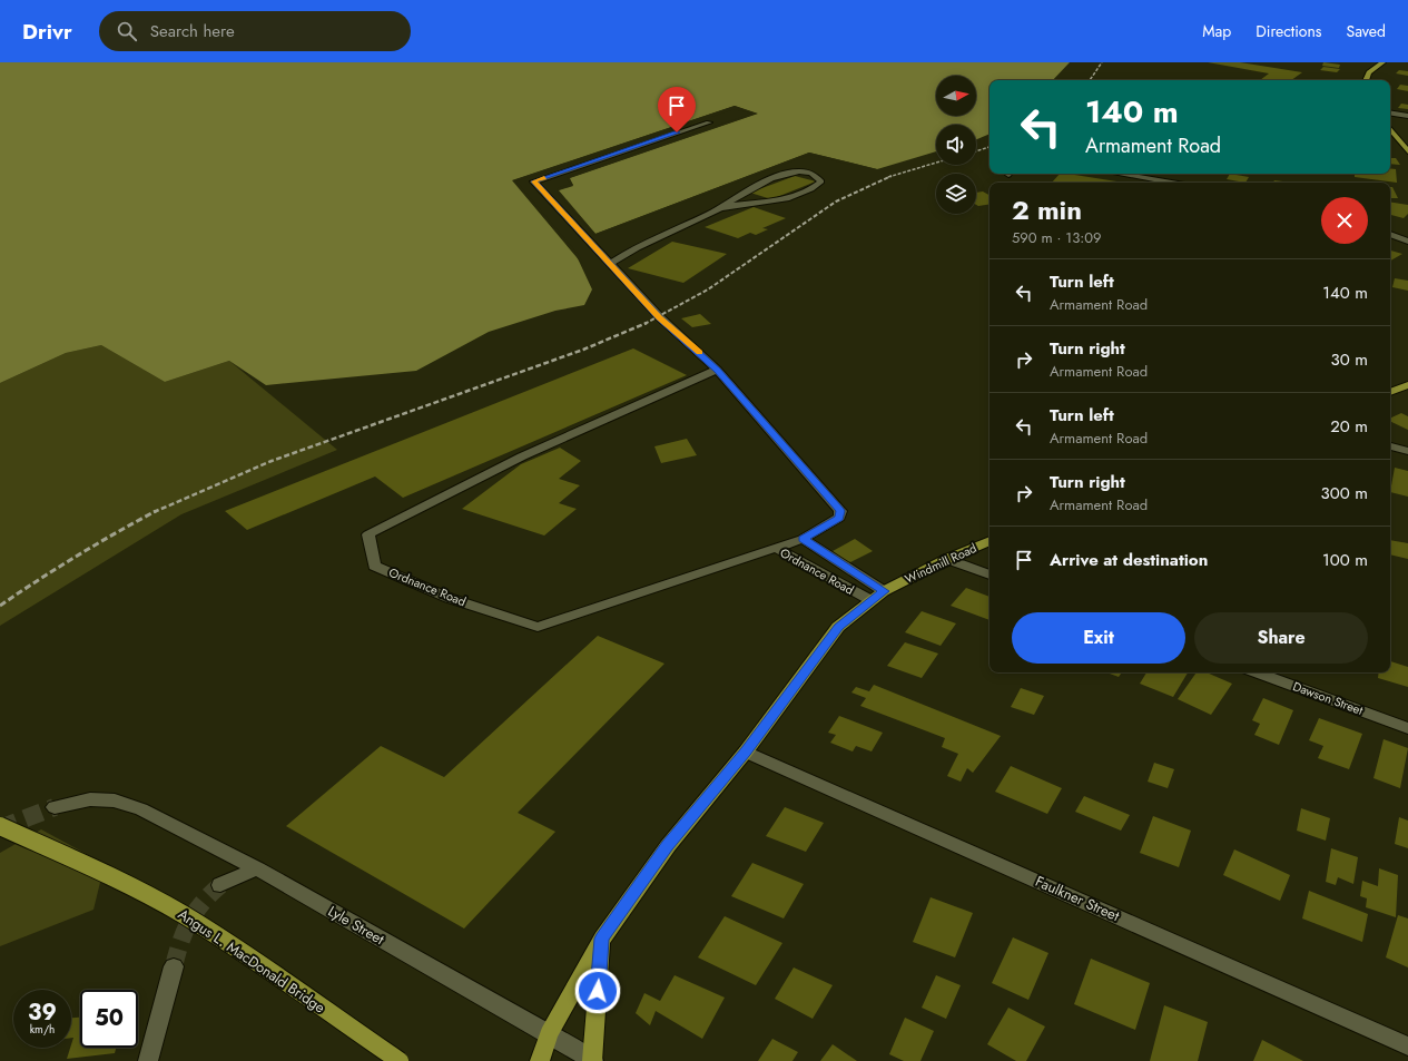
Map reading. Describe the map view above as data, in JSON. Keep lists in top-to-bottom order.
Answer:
{
  "streets": {
    "main road": ["Windmill Road", "Angus L. MacDonald Bridge"],
    "street": [
      "Ordnance Road",
      "Dawson Street",
      "Faulkner Street",
      "Lyle Street"
    ]
  },
  "crossings": [
    ["Windmill Road", "Ordnance Road"],
    ["Windmill Road", "Faulkner Street"],
    ["Windmill Road", "Lyle Street"]
  ],
  "north": "right",
  "page": {
    "header": "Drivr",
    "search": "Search here",
    "nav": ["Map", "Directions", "Saved"],
    "turn": ["140 m", "Armament Road"],
    "heading": ["2 min", "590 m · 13:09"],
    "list": [
      {
        "name": "Turn left",
        "note": "Armament Road",
        "value": "140 m"
      },
      {
        "name": "Turn right",
        "note": "Armament Road",
        "value": "30 m"
      },
      {
        "name": "Turn left",
        "note": "Armament Road",
        "value": "20 m"
      },
      {
        "name": "Turn right",
        "note": "Armament Road",
        "value": "300 m"
      },
      {
        "name": "Arrive at destination",
        "value": "100 m"
      }
    ],
    "buttons": ["Exit", "Share"],
    "speed": "39 km/h",
    "limit": "50"
  }
}
